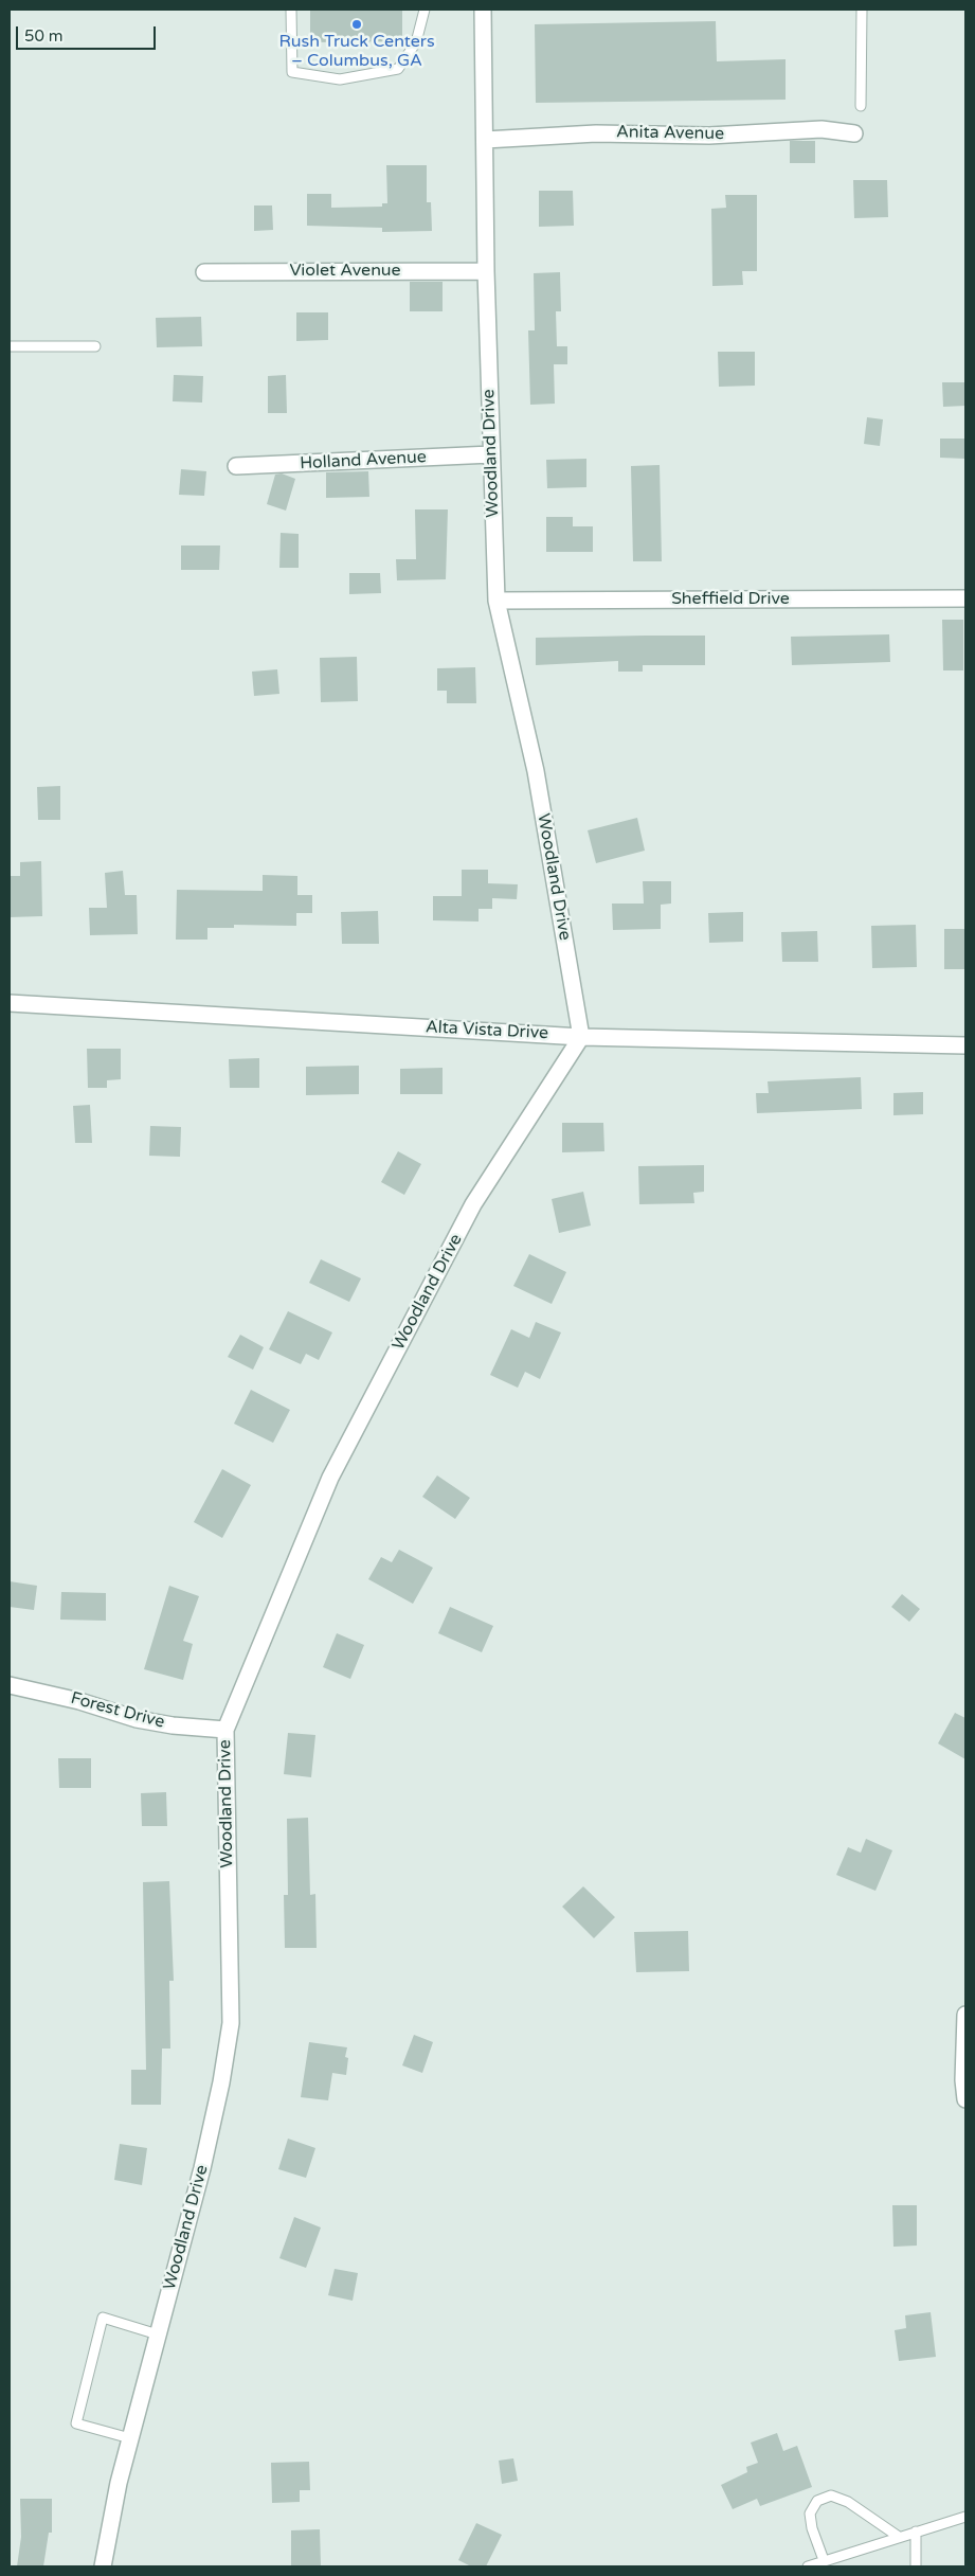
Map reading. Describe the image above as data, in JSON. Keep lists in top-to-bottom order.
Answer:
{
  "streets": {
    "street": [
      "Anita Avenue",
      "Violet Avenue",
      "Woodland Drive",
      "Holland Avenue",
      "Sheffield Drive",
      "Alta Vista Drive",
      "Forest Drive"
    ]
  },
  "crossings": [
    ["Anita Avenue", "Woodland Drive"],
    ["Violet Avenue", "Woodland Drive"],
    ["Woodland Drive", "Holland Avenue"],
    ["Woodland Drive", "Sheffield Drive"],
    ["Woodland Drive", "Alta Vista Drive"],
    ["Woodland Drive", "Forest Drive"]
  ],
  "places": ["Rush Truck Centers – Columbus, GA"],
  "scale_bar": "50 m"
}
